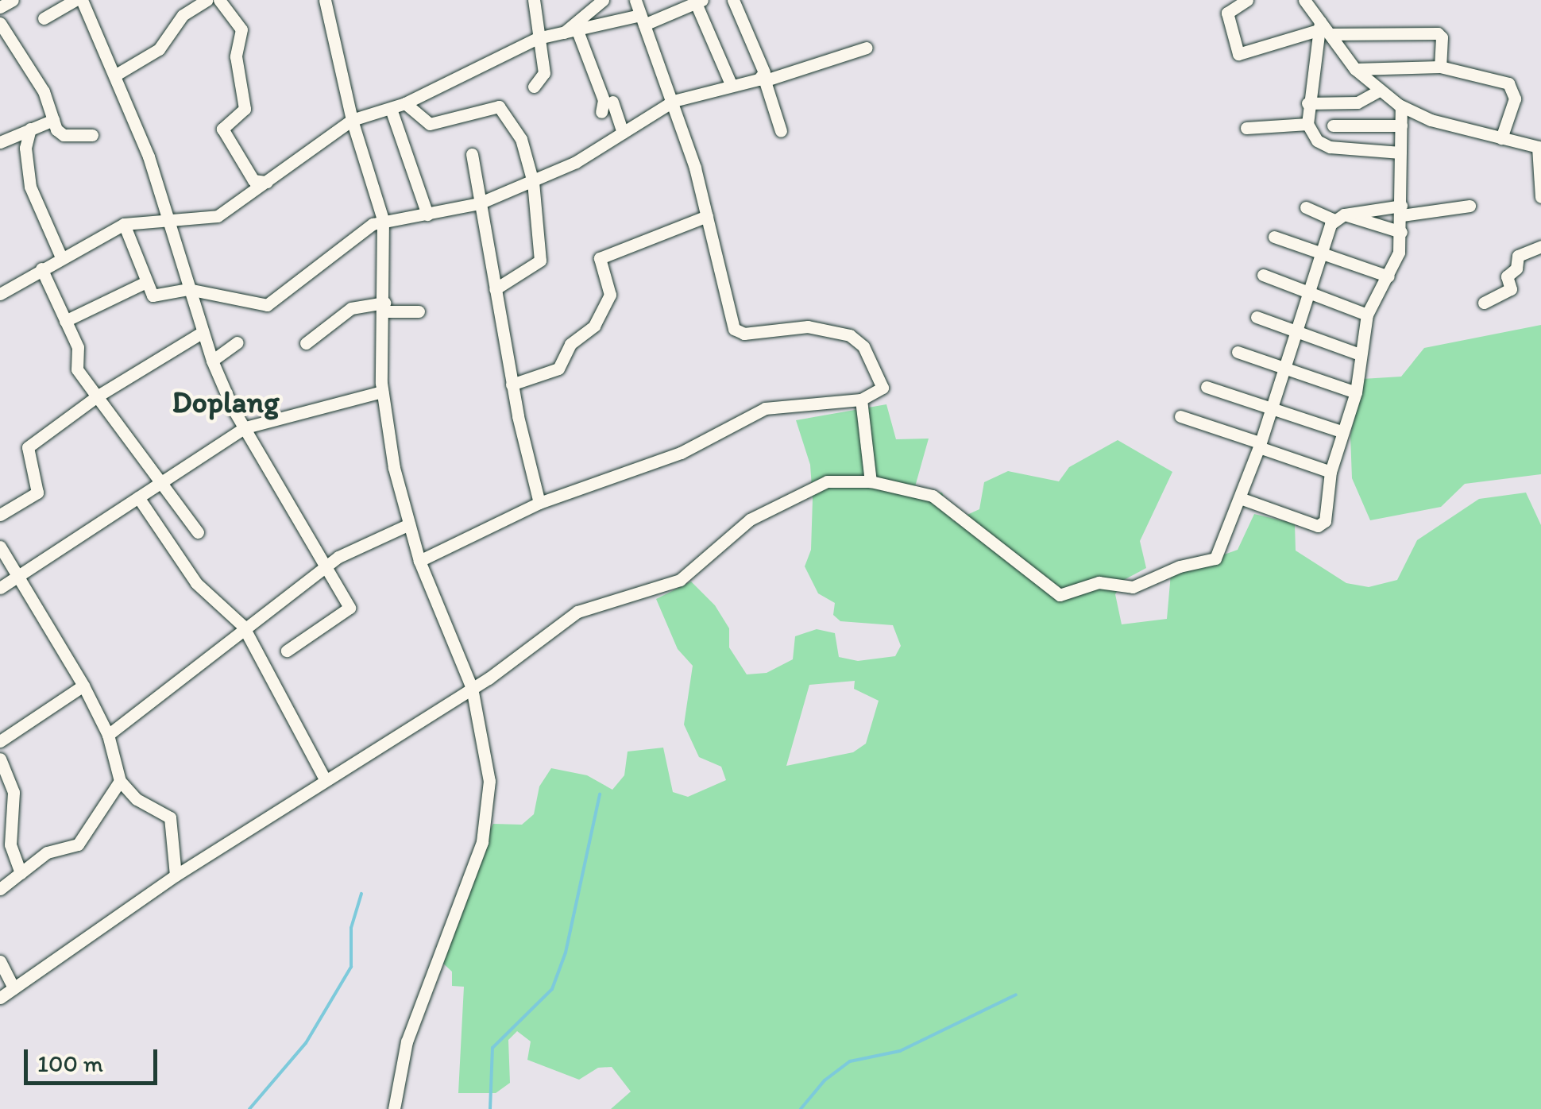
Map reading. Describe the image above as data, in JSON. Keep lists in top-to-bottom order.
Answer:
{
  "districts": ["Doplang"],
  "scale_bar": "100 m"
}
